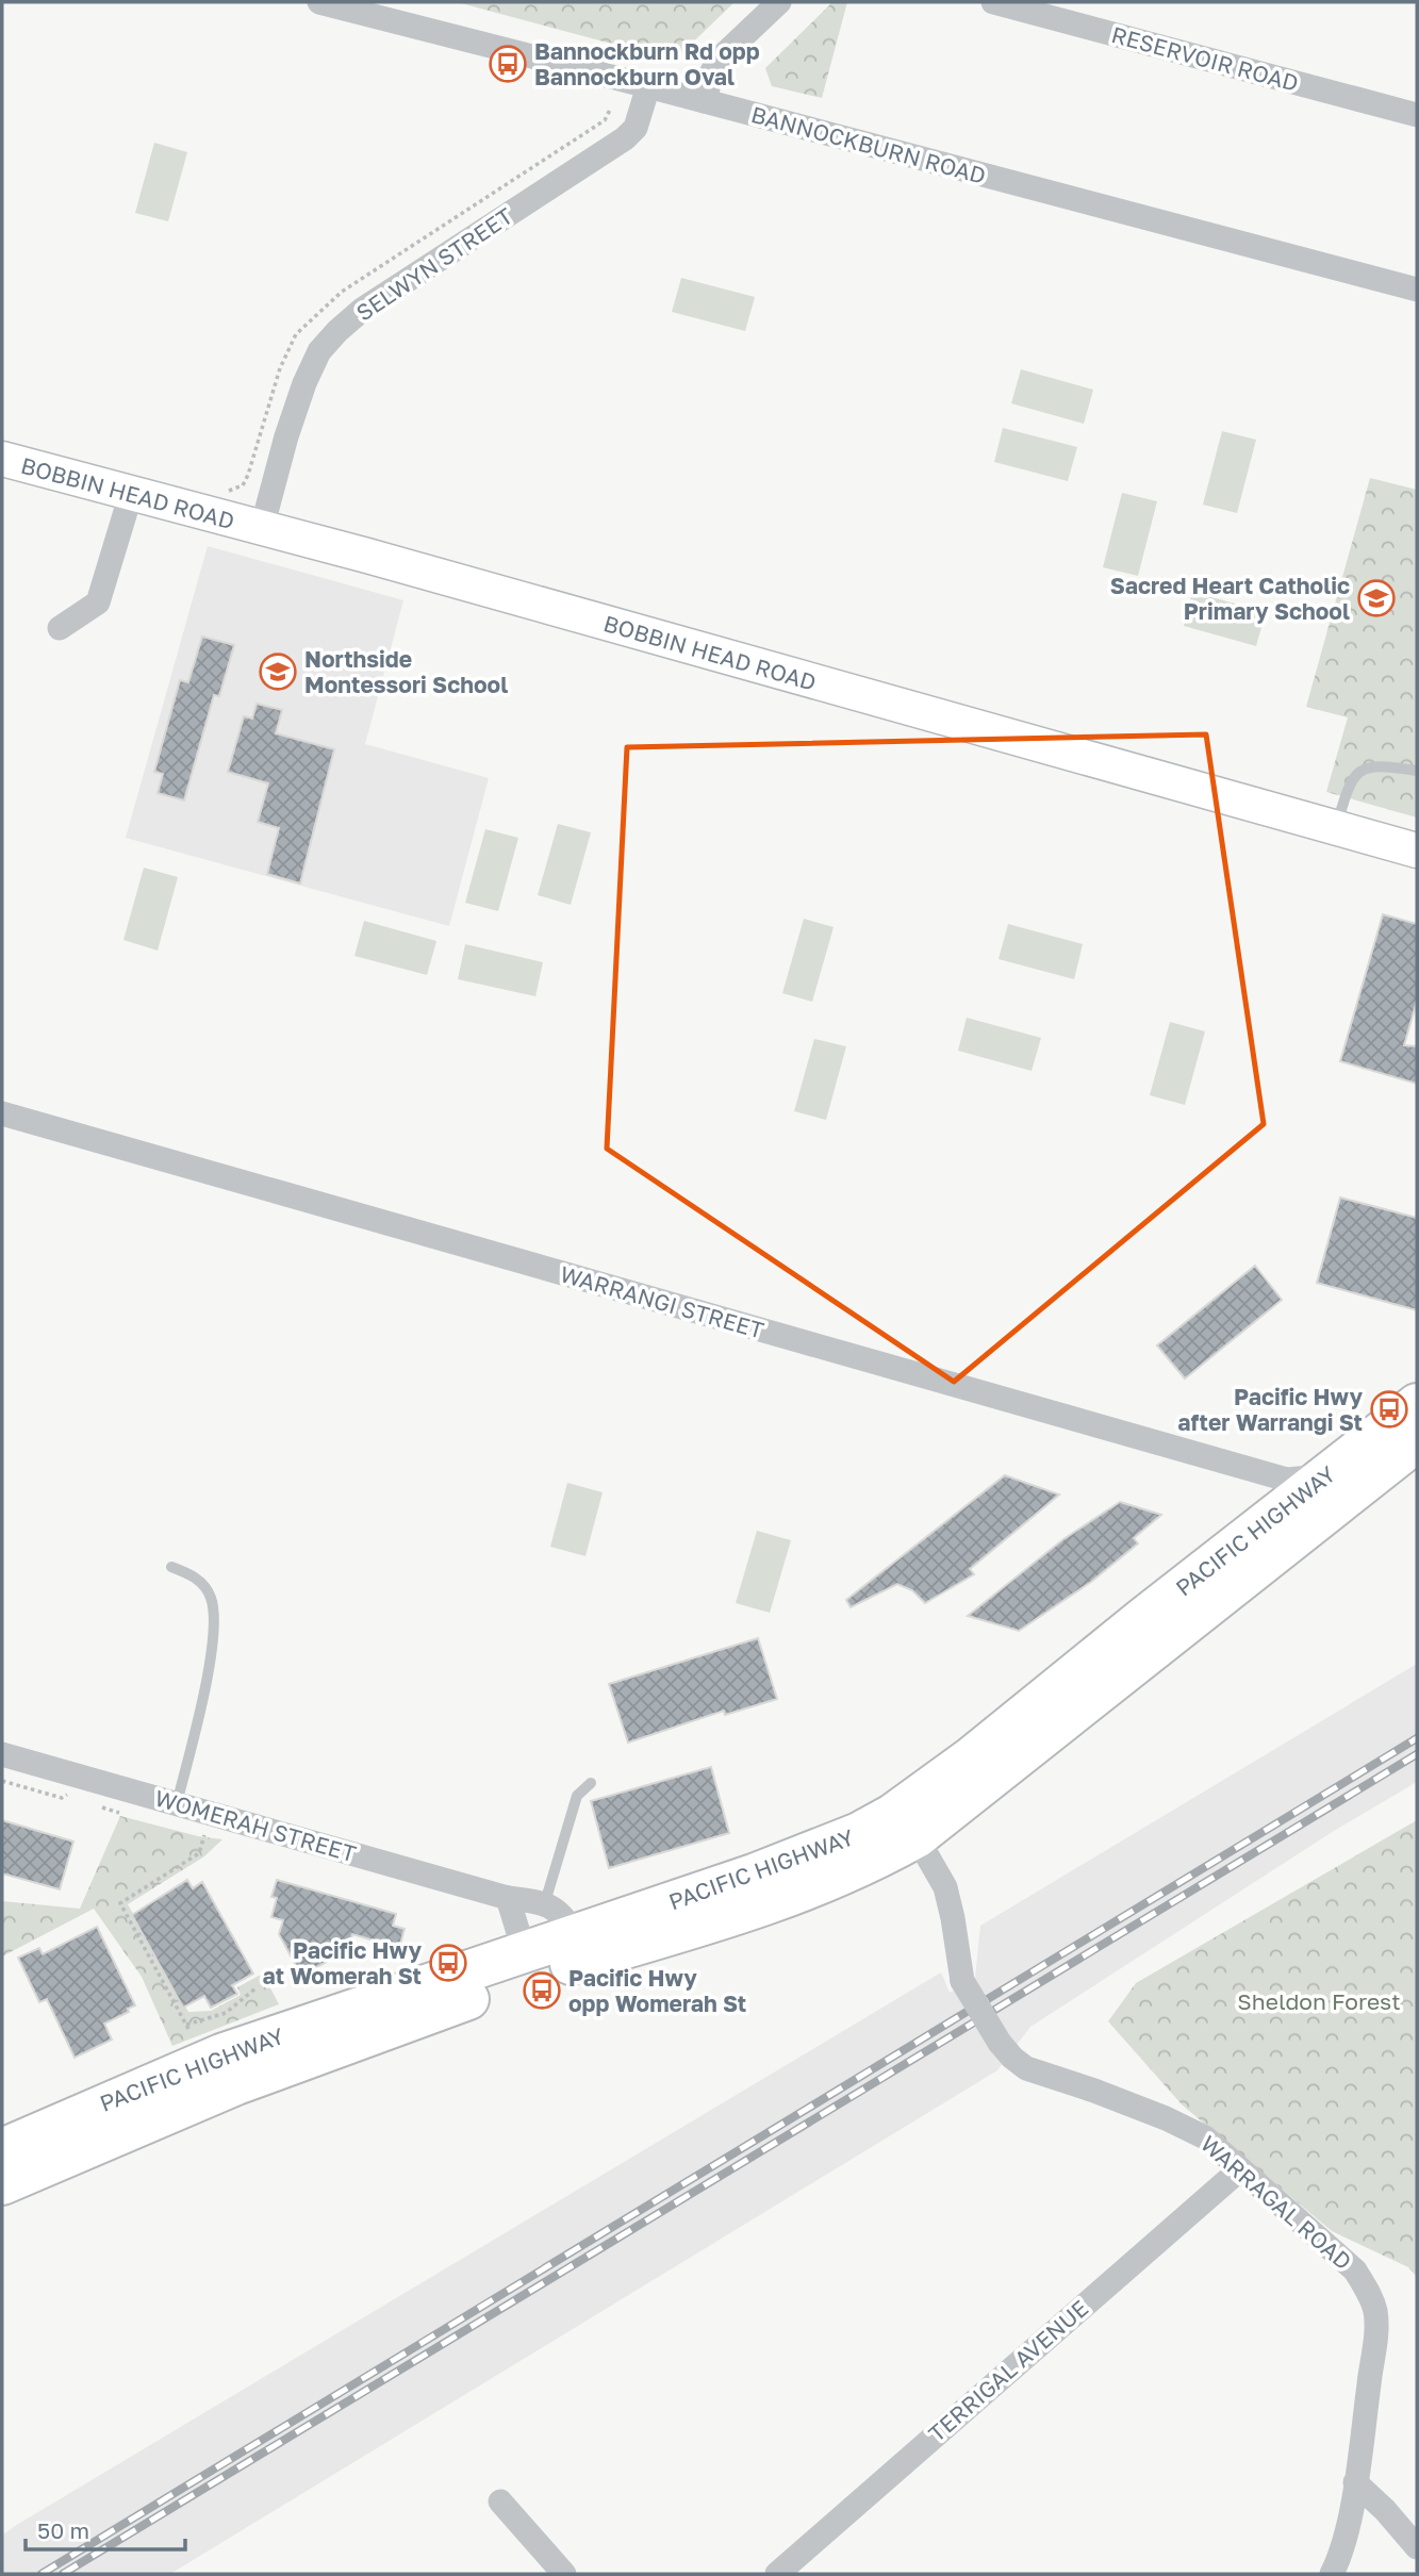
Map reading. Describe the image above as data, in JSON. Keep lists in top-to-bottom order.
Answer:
{
  "streets": {
    "highway": ["PACIFIC HIGHWAY"],
    "main road": ["BOBBIN HEAD ROAD"],
    "street": [
      "RESERVOIR ROAD",
      "BANNOCKBURN ROAD",
      "SELWYN STREET",
      "WARRANGI STREET",
      "WOMERAH STREET",
      "WARRAGAL ROAD",
      "TERRIGAL AVENUE"
    ]
  },
  "crossings": [
    ["BANNOCKBURN ROAD", "SELWYN STREET"],
    ["SELWYN STREET", "BOBBIN HEAD ROAD"],
    ["WARRANGI STREET", "PACIFIC HIGHWAY"],
    ["PACIFIC HIGHWAY", "WARRAGAL ROAD"],
    ["WARRAGAL ROAD", "TERRIGAL AVENUE"]
  ],
  "parks": ["Sheldon Forest"],
  "places": {
    "bus stop": [
      "Bannockburn Rd opp Bannockburn Oval",
      "Pacific Hwy after Warrangi St",
      "Pacific Hwy at Womerah St",
      "Pacific Hwy opp Womerah St"
    ],
    "school or university": ["Sacred Heart Catholic Primary School", "Northside Montessori School"]
  },
  "scale_bar": "50 m"
}
